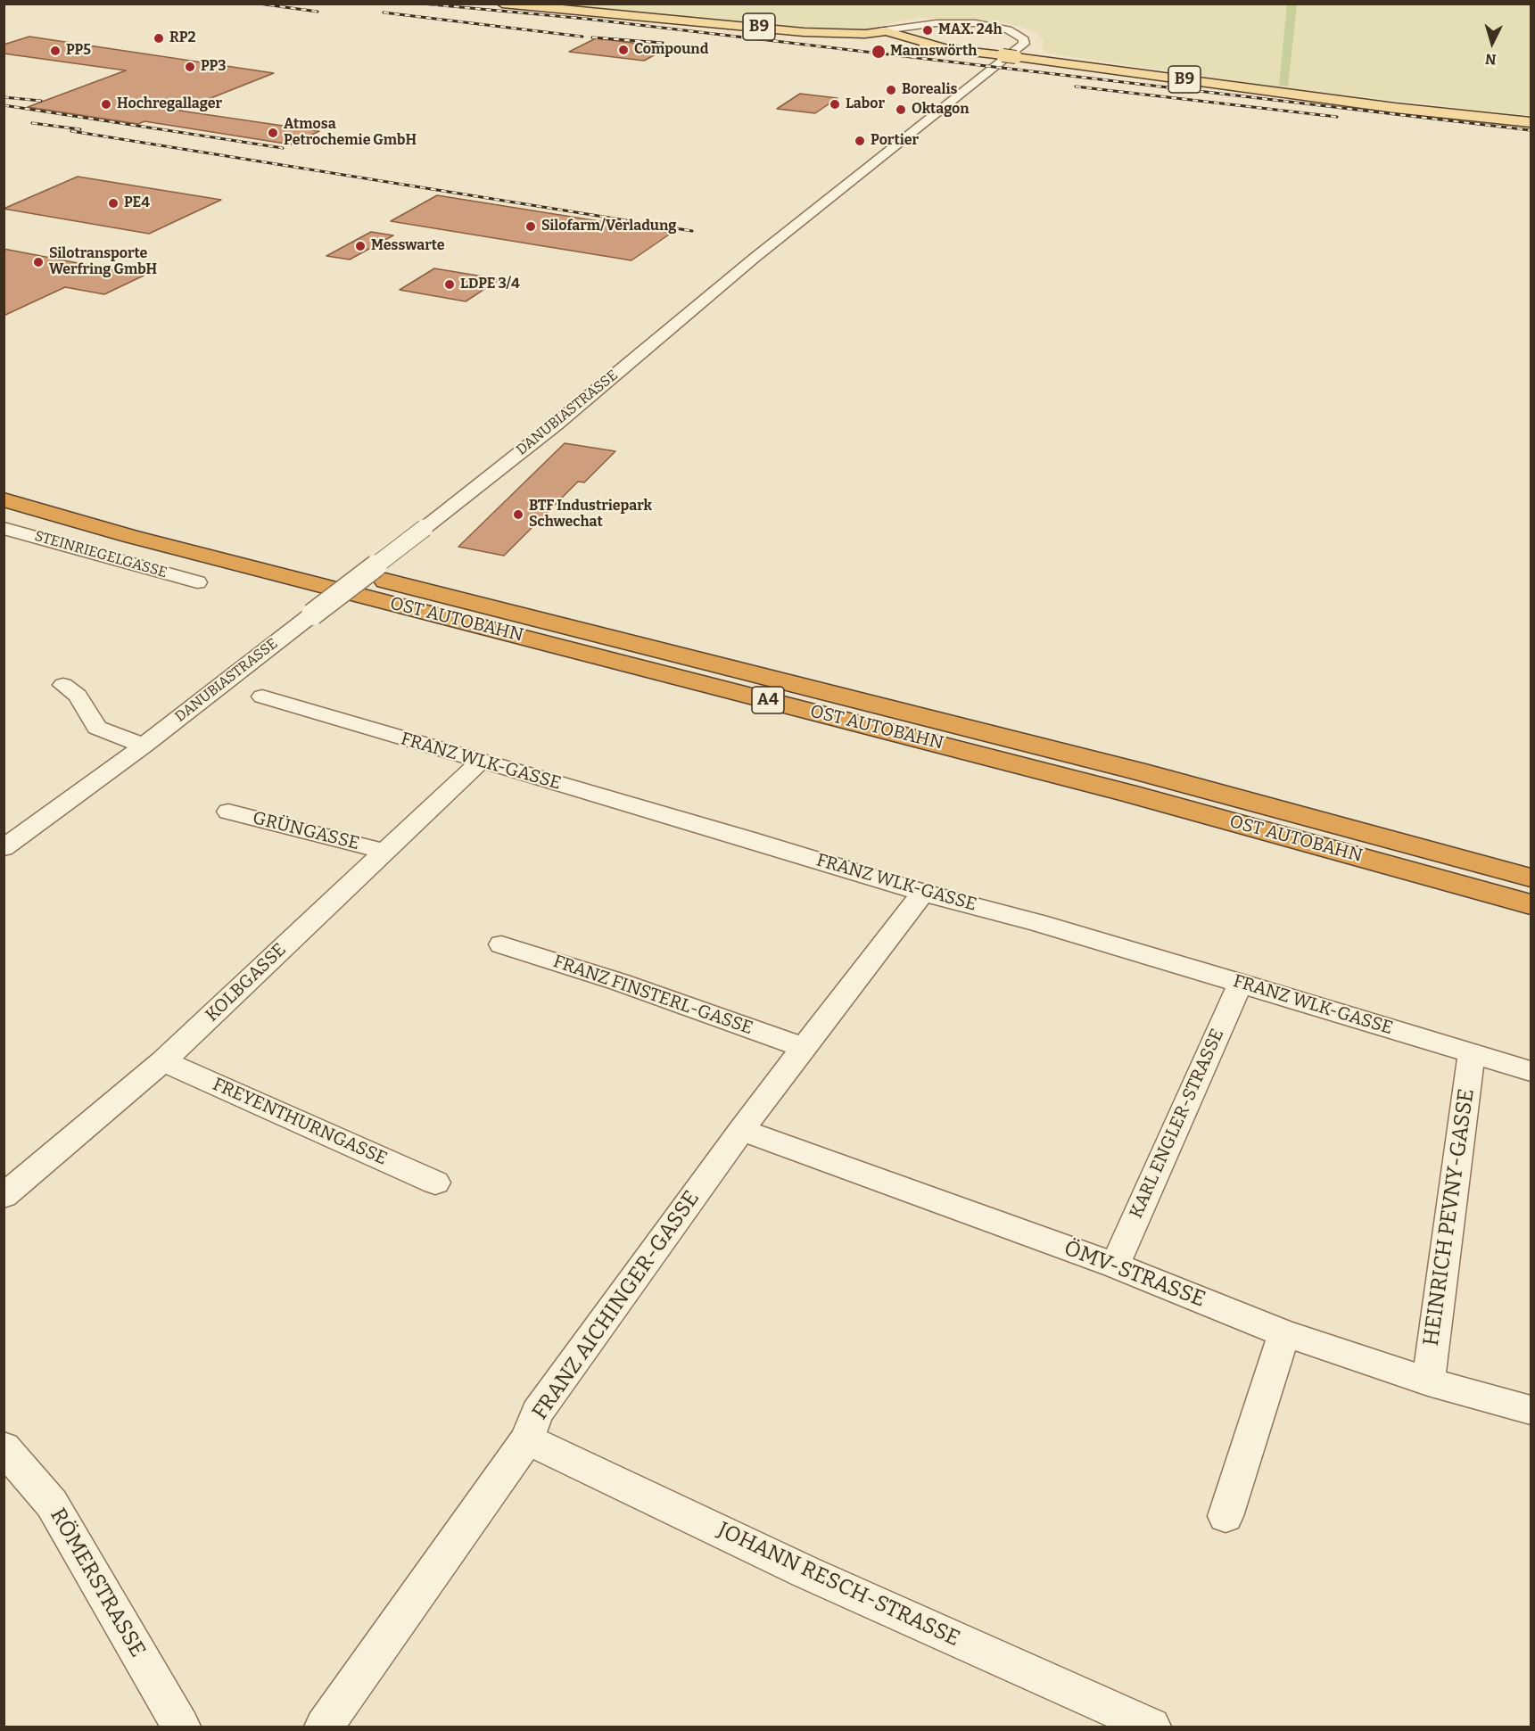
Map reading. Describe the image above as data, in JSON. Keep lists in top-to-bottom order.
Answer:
{
  "streets": {
    "highway": ["OST AUTOBAHN", "A4"],
    "main road": ["B9"],
    "street": [
      "DANUBIASTRASSE",
      "STEINRIEGELGASSE",
      "FRANZ WLK-GASSE",
      "GRÜNGASSE",
      "KOLBGASSE",
      "FRANZ FINSTERL-GASSE",
      "FREYENTHURNGASSE",
      "KARL ENGLER-STRASSE",
      "HEINRICH PEVNY-GASSE",
      "ÖMV-STRASSE",
      "FRANZ AICHINGER-GASSE",
      "RÖMERSTRASSE",
      "JOHANN RESCH-STRASSE"
    ]
  },
  "crossings": [
    ["B9", "DANUBIASTRASSE"],
    ["FRANZ WLK-GASSE", "KOLBGASSE"],
    ["FRANZ WLK-GASSE", "KARL ENGLER-STRASSE"],
    ["FRANZ WLK-GASSE", "HEINRICH PEVNY-GASSE"],
    ["FRANZ WLK-GASSE", "FRANZ AICHINGER-GASSE"],
    ["GRÜNGASSE", "KOLBGASSE"],
    ["KOLBGASSE", "FREYENTHURNGASSE"],
    ["FRANZ FINSTERL-GASSE", "FRANZ AICHINGER-GASSE"],
    ["KARL ENGLER-STRASSE", "ÖMV-STRASSE"],
    ["HEINRICH PEVNY-GASSE", "ÖMV-STRASSE"],
    ["ÖMV-STRASSE", "FRANZ AICHINGER-GASSE"],
    ["FRANZ AICHINGER-GASSE", "JOHANN RESCH-STRASSE"]
  ],
  "places": [
    "MAX. 24h",
    "RP2",
    "Compound",
    "PP5",
    "Mannswörth",
    "PP3",
    "Borealis",
    "Hochregallager",
    "Labor",
    "Oktagon",
    "Atmosa Petrochemie GmbH",
    "Portier",
    "PE4",
    "Silofarm/Verladung",
    "Messwarte",
    "Silotransporte Werfring GmbH",
    "LDPE 3/4",
    "BTF Industriepark Schwechat"
  ],
  "north": "bottom"
}
